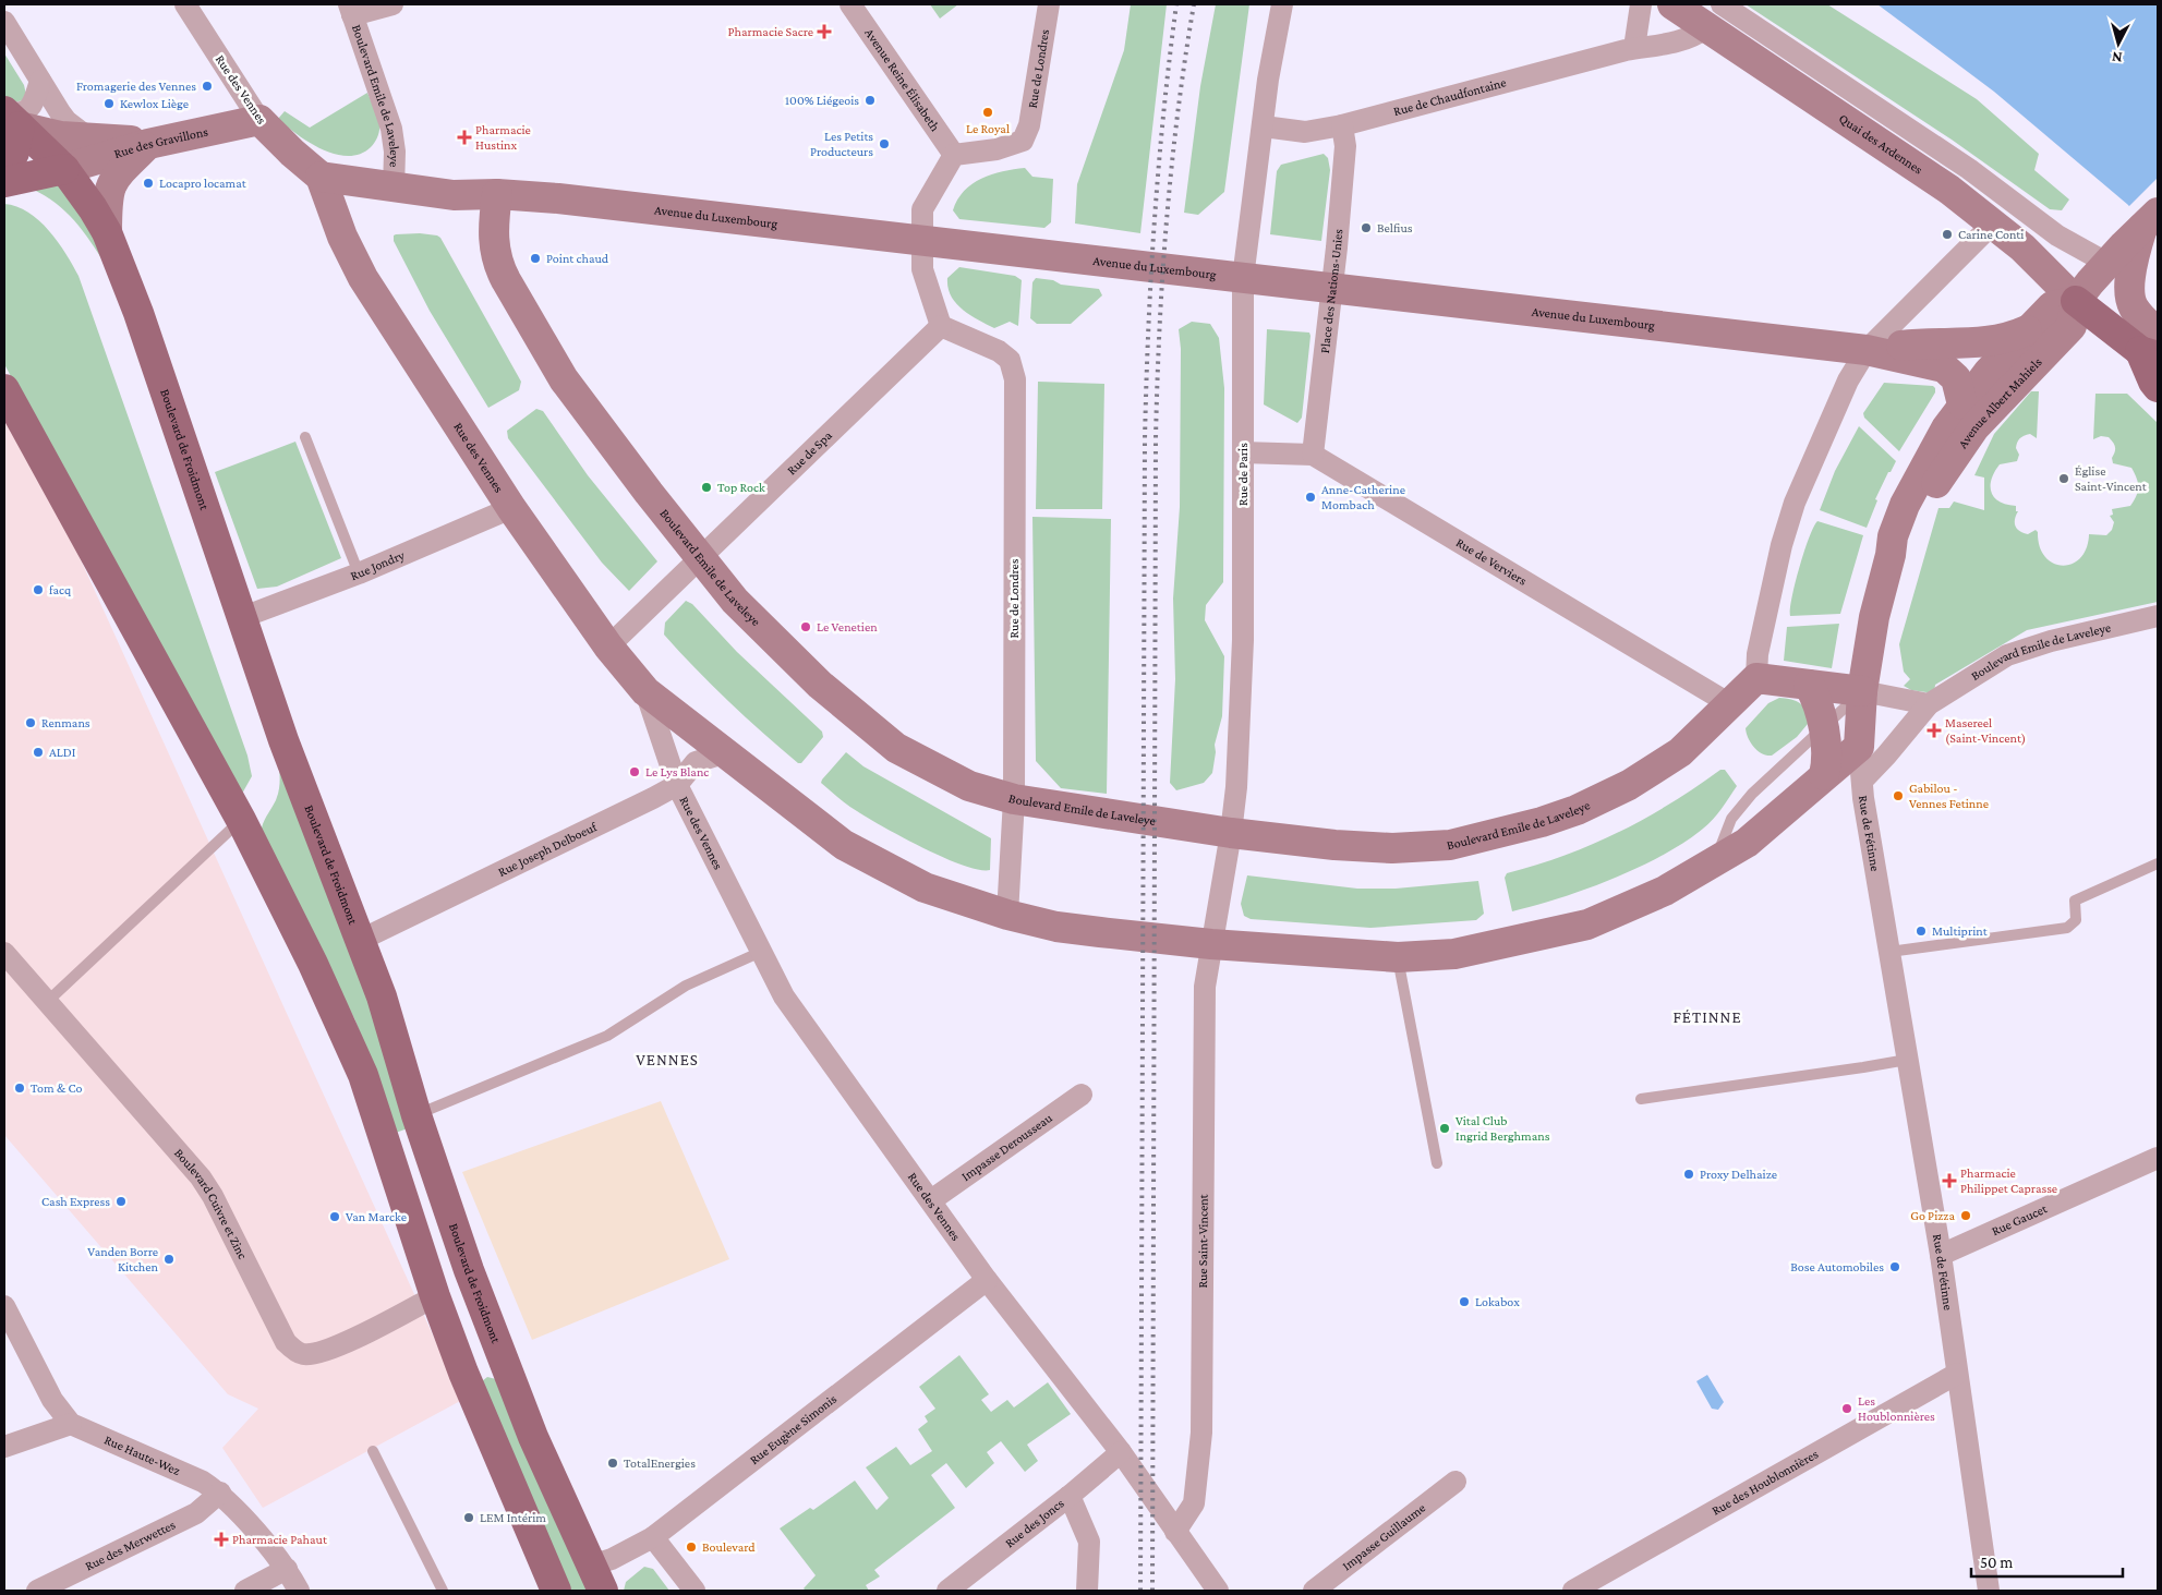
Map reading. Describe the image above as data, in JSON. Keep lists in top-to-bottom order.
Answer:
{
  "streets": {
    "main road": ["Boulevard de Froidmont"],
    "street": [
      "Rue de Londres",
      "Avenue Reine Élisabeth",
      "Rue des Vennes",
      "Boulevard Emile de Laveleye",
      "Rue de Chaudfontaine",
      "Rue des Gravillons",
      "Quai des Ardennes",
      "Avenue du Luxembourg",
      "Place des Nations-Unies",
      "Avenue Albert Mahiels",
      "Rue de Spa",
      "Rue de Paris",
      "Rue de Verviers",
      "Rue Jondry",
      "Rue de Fétinne",
      "Rue Joseph Delboeuf",
      "Impasse Derousseau",
      "Boulevard Cuivre et Zinc",
      "Rue Gaucet",
      "Rue Saint-Vincent",
      "Rue Eugène Simonis",
      "Rue Haute-Wez",
      "Rue des Houblonnières",
      "Rue des Joncs",
      "Impasse Guillaume",
      "Rue des Merwettes"
    ]
  },
  "crossings": [
    ["Rue de Londres", "Avenue Reine Élisabeth"],
    ["Rue de Londres", "Boulevard Emile de Laveleye"],
    ["Rue de Londres", "Rue de Spa"],
    ["Rue des Vennes", "Rue des Gravillons"],
    ["Rue des Vennes", "Avenue du Luxembourg"],
    ["Rue des Vennes", "Rue de Spa"],
    ["Rue des Vennes", "Rue Jondry"],
    ["Rue des Vennes", "Rue Joseph Delboeuf"],
    ["Rue des Vennes", "Impasse Derousseau"],
    ["Rue des Vennes", "Rue Saint-Vincent"],
    ["Rue des Vennes", "Rue Eugène Simonis"],
    ["Rue des Vennes", "Rue des Joncs"],
    ["Boulevard Emile de Laveleye", "Avenue du Luxembourg"],
    ["Boulevard Emile de Laveleye", "Rue de Spa"],
    ["Boulevard Emile de Laveleye", "Rue de Paris"],
    ["Boulevard Emile de Laveleye", "Rue de Verviers"],
    ["Boulevard Emile de Laveleye", "Rue de Fétinne"],
    ["Rue de Chaudfontaine", "Quai des Ardennes"],
    ["Rue de Chaudfontaine", "Place des Nations-Unies"],
    ["Rue de Chaudfontaine", "Rue de Paris"],
    ["Rue des Gravillons", "Boulevard de Froidmont"],
    ["Quai des Ardennes", "Avenue Albert Mahiels"],
    ["Avenue du Luxembourg", "Place des Nations-Unies"],
    ["Avenue du Luxembourg", "Avenue Albert Mahiels"],
    ["Avenue du Luxembourg", "Rue de Paris"],
    ["Place des Nations-Unies", "Rue de Verviers"],
    ["Avenue Albert Mahiels", "Rue de Fétinne"],
    ["Boulevard de Froidmont", "Rue Jondry"],
    ["Boulevard de Froidmont", "Rue Joseph Delboeuf"],
    ["Boulevard de Froidmont", "Rue Eugène Simonis"],
    ["Rue de Paris", "Rue de Verviers"],
    ["Rue de Paris", "Rue Saint-Vincent"],
    ["Rue de Fétinne", "Rue Gaucet"],
    ["Rue de Fétinne", "Rue des Houblonnières"],
    ["Rue Haute-Wez", "Rue des Merwettes"]
  ],
  "districts": ["FÉTINNE", "VENNES"],
  "places": {
    "health": [
      "Pharmacie Sacre",
      "Pharmacie Hustinx",
      "Masereel (Saint-Vincent)",
      "Pharmacie Philippet Caprasse",
      "Pharmacie Pahaut"
    ],
    "other": [
      "Fromagerie des Vennes",
      "100% Liégeois",
      "Kewlox Liège",
      "Le Royal",
      "Les Petits Producteurs",
      "Locapro locamat",
      "Belfius",
      "Carine Conti",
      "Point chaud",
      "Église Saint-Vincent",
      "Top Rock",
      "Anne-Catherine Mombach",
      "facq",
      "Le Venetien",
      "Renmans",
      "ALDI",
      "Le Lys Blanc",
      "Gabilou - Vennes Fetinne",
      "Multiprint",
      "Tom & Co",
      "Vital Club Ingrid Berghmans",
      "Proxy Delhaize",
      "Cash Express",
      "Go Pizza",
      "Van Marcke",
      "Vanden Borre Kitchen",
      "Bose Automobiles",
      "Lokabox",
      "Les Houblonnières",
      "TotalEnergies",
      "LEM Intérim",
      "Boulevard"
    ]
  },
  "scale_bar": "50 m",
  "north": "bottom"
}
